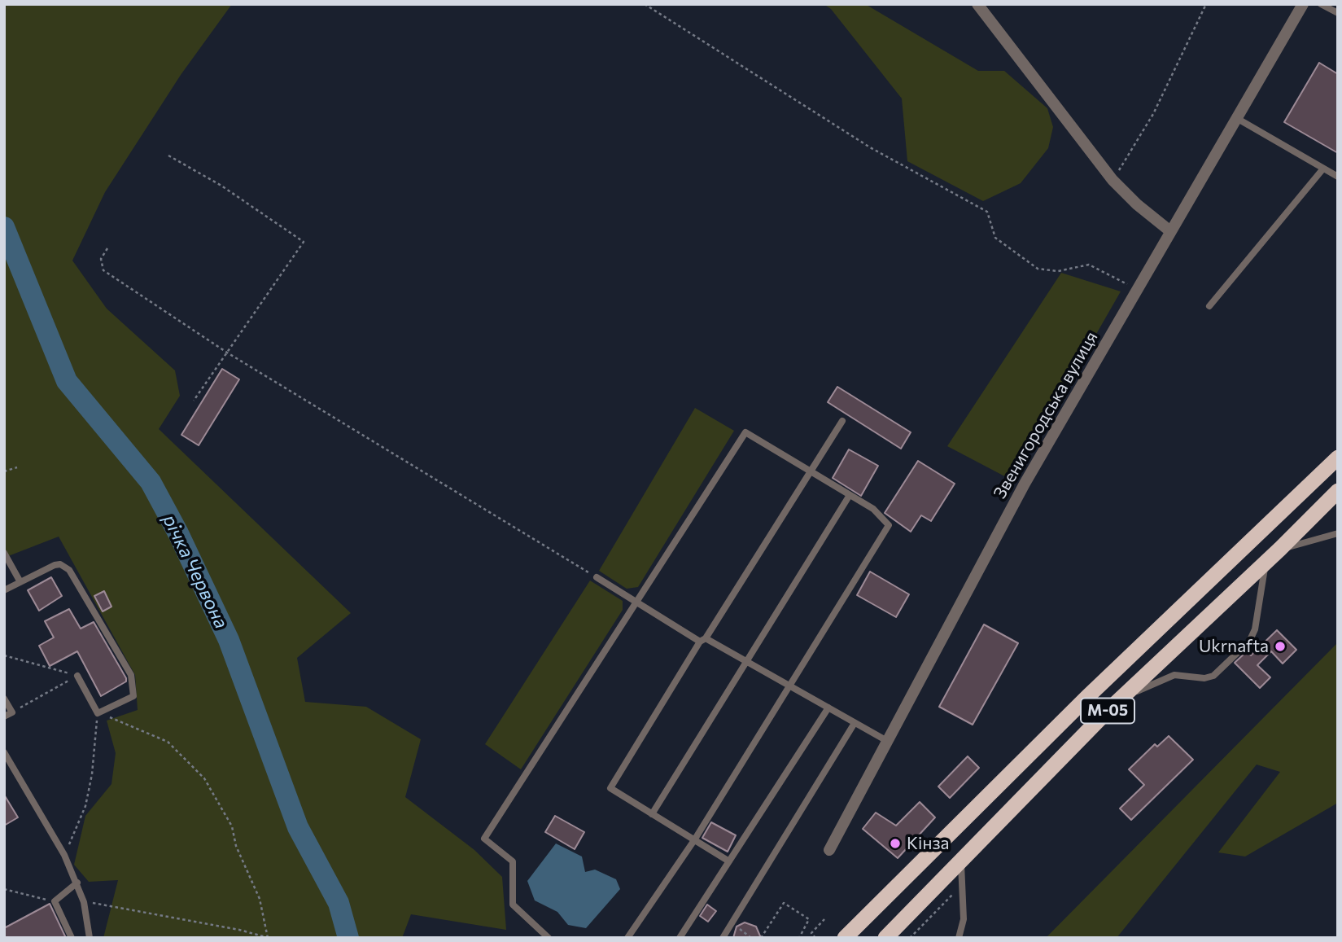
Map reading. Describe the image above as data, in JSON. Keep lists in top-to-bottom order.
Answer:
{
  "streets": {
    "highway": ["М-05"],
    "street": ["Звенигородська вулиця"]
  },
  "water": ["річка Червона"],
  "places": ["Ukrnafta", "Кінза"]
}
